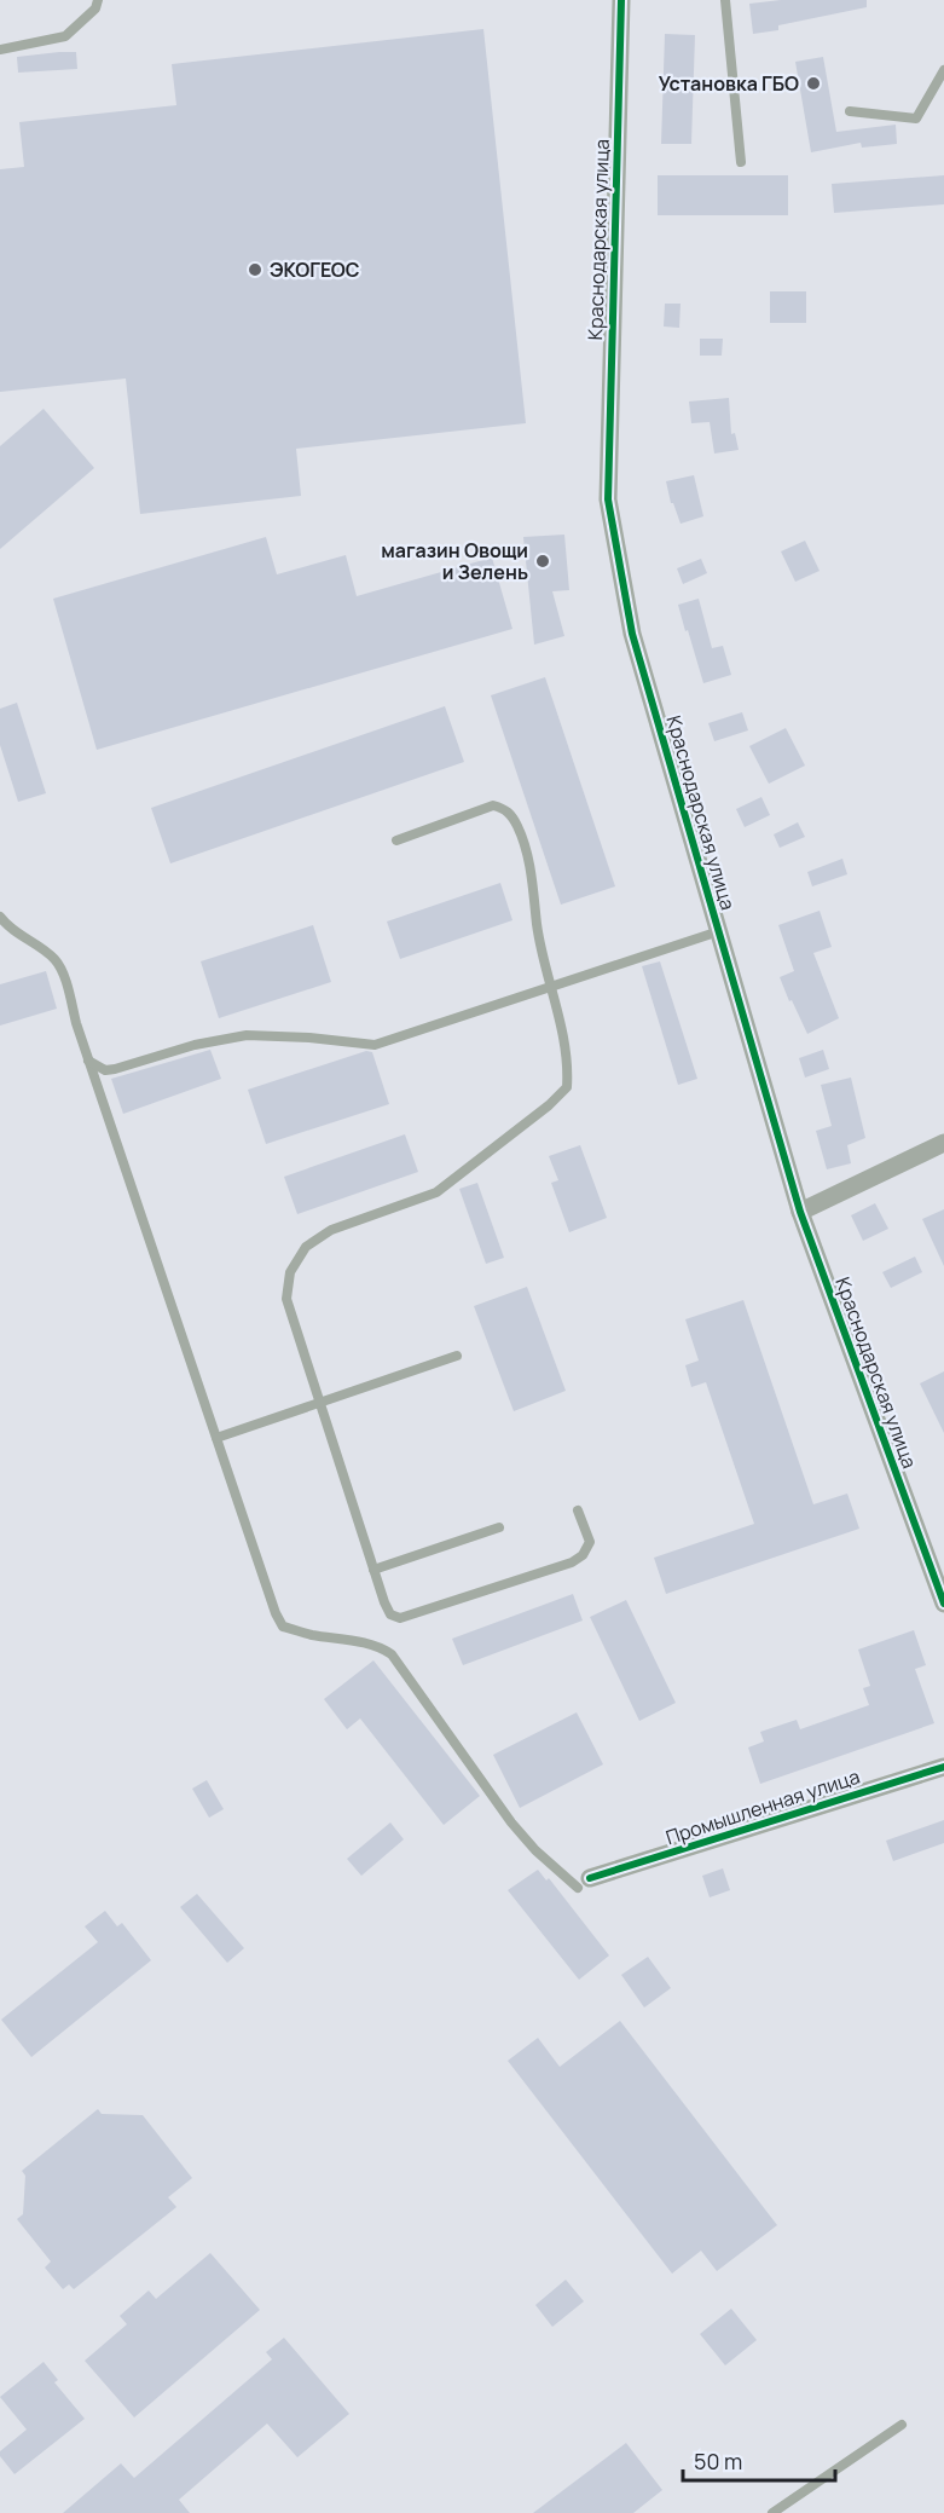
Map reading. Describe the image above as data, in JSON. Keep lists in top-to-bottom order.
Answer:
{
  "streets": {
    "street": ["Краснодарская улица", "Промышленная улица"]
  },
  "places": ["Установка ГБО", "ЭКОГЕОС", "магазин Овощи и Зелень"],
  "scale_bar": "50 m"
}
